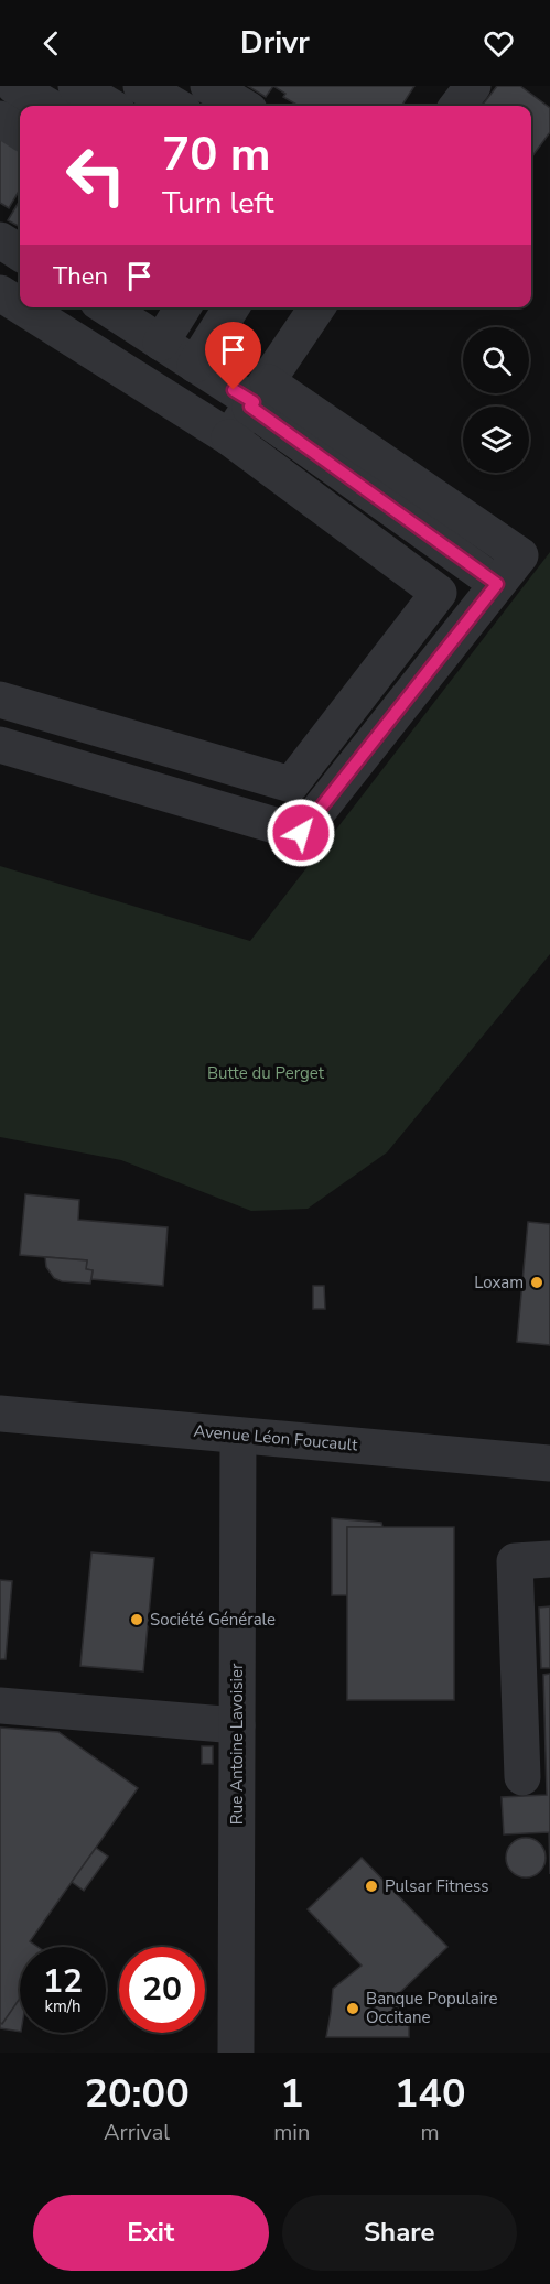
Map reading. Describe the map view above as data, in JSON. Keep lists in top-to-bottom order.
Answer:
{
  "streets": {
    "street": ["Avenue Léon Foucault", "Rue Antoine Lavoisier"]
  },
  "crossings": [
    ["Avenue Léon Foucault", "Rue Antoine Lavoisier"]
  ],
  "parks": ["Butte du Perget"],
  "places": [
    "Loxam",
    "Société Générale",
    "Pulsar Fitness",
    "Banque Populaire Occitane"
  ],
  "page": {
    "header": "Drivr",
    "turn": ["70 m", "Turn left"],
    "then": "Then",
    "speed": "12 km/h",
    "limit": "20",
    "eta": [
      "20:00",
      "Arrival",
      "1",
      "min",
      "140",
      "m"
    ],
    "buttons": ["Exit", "Share"]
  }
}
